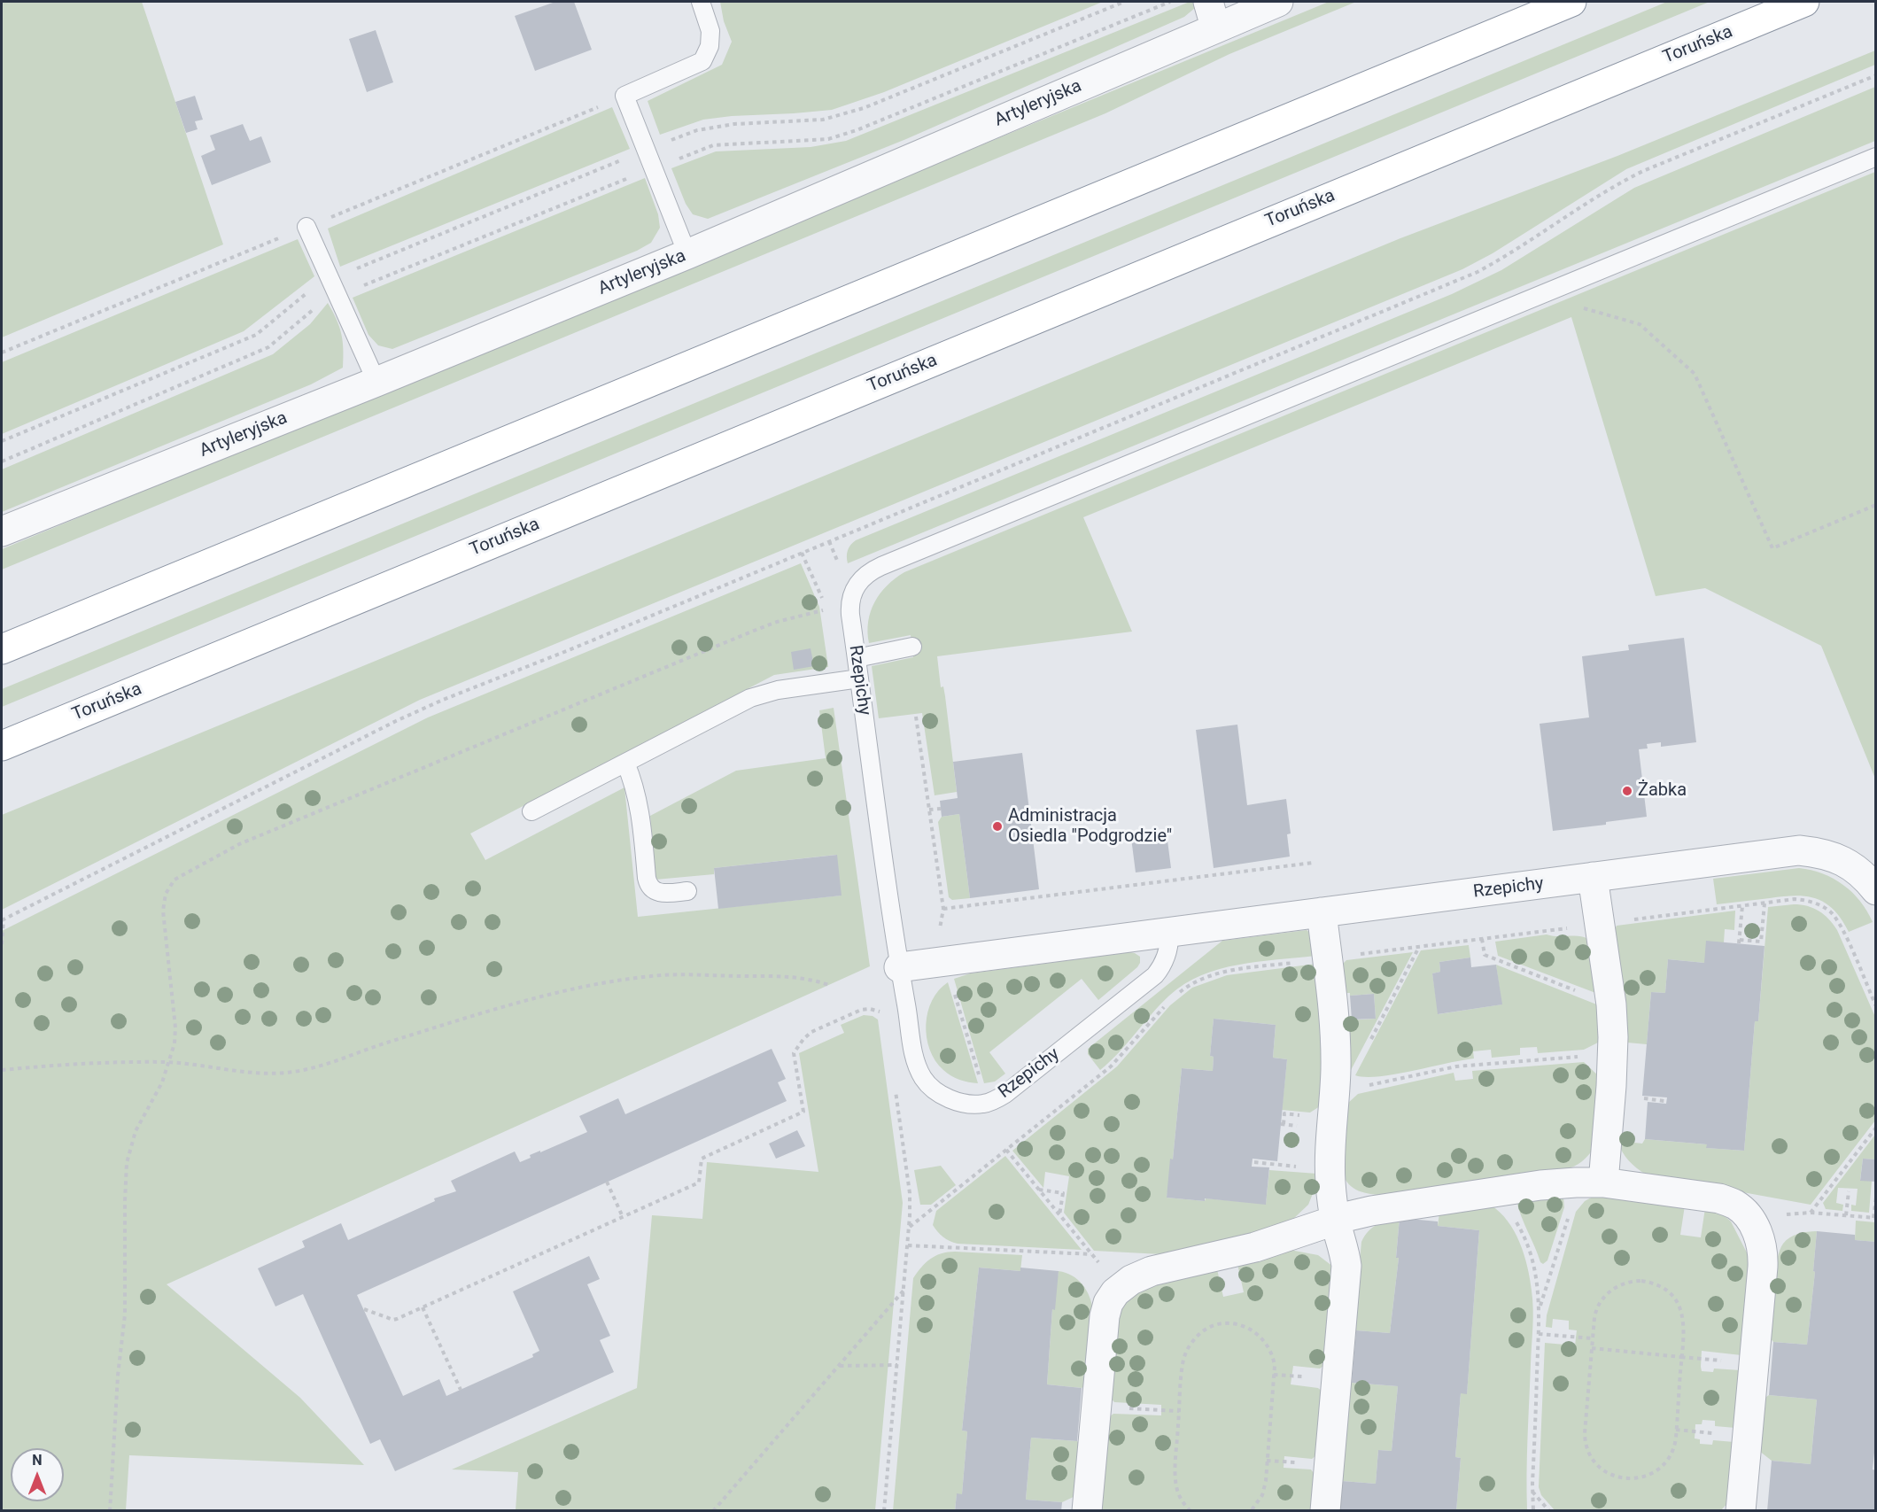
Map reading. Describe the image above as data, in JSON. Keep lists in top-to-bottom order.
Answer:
{
  "streets": {
    "highway": ["Toruńska"],
    "street": ["Artyleryjska", "Rzepichy"]
  },
  "places": ["Żabka", "Administracja Osiedla \"Podgrodzie\""],
  "north": "top"
}
